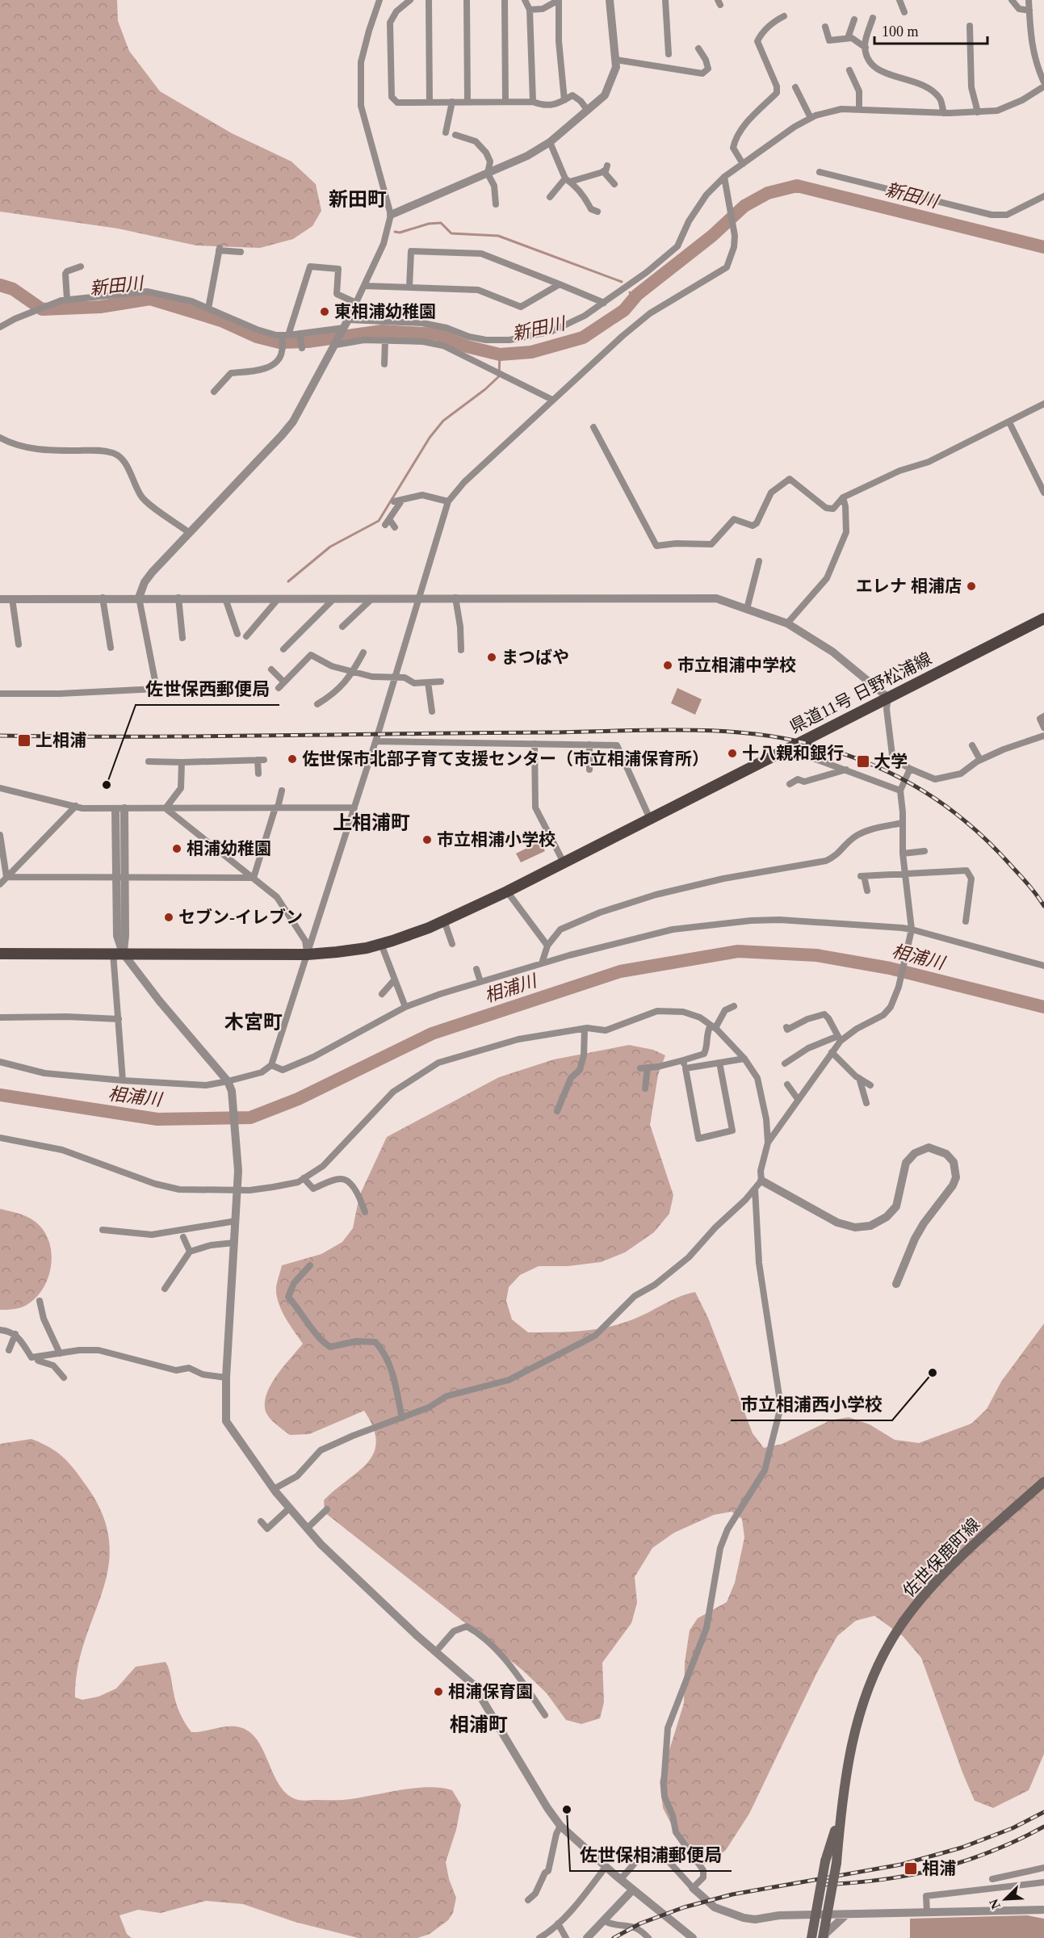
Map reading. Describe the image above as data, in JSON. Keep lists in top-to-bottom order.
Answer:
{
  "streets": {
    "main road": ["県道11号 日野松浦線", "佐世保鹿町線"]
  },
  "districts": [
    "新田町",
    "上相浦町",
    "木宮町",
    "相浦町"
  ],
  "water": ["新田川", "相浦川"],
  "places": {
    "other": [
      "東相浦幼稚園",
      "エレナ 相浦店",
      "まつばや",
      "市立相浦中学校",
      "十八親和銀行",
      "佐世保市北部子育て支援センター（市立相浦保育所）",
      "佐世保西郵便局",
      "市立相浦小学校",
      "相浦幼稚園",
      "セブン-イレブン",
      "市立相浦西小学校",
      "相浦保育園",
      "佐世保相浦郵便局"
    ],
    "transit": ["上相浦", "大学", "相浦"]
  },
  "scale_bar": "100 m",
  "north": "bottom left"
}
